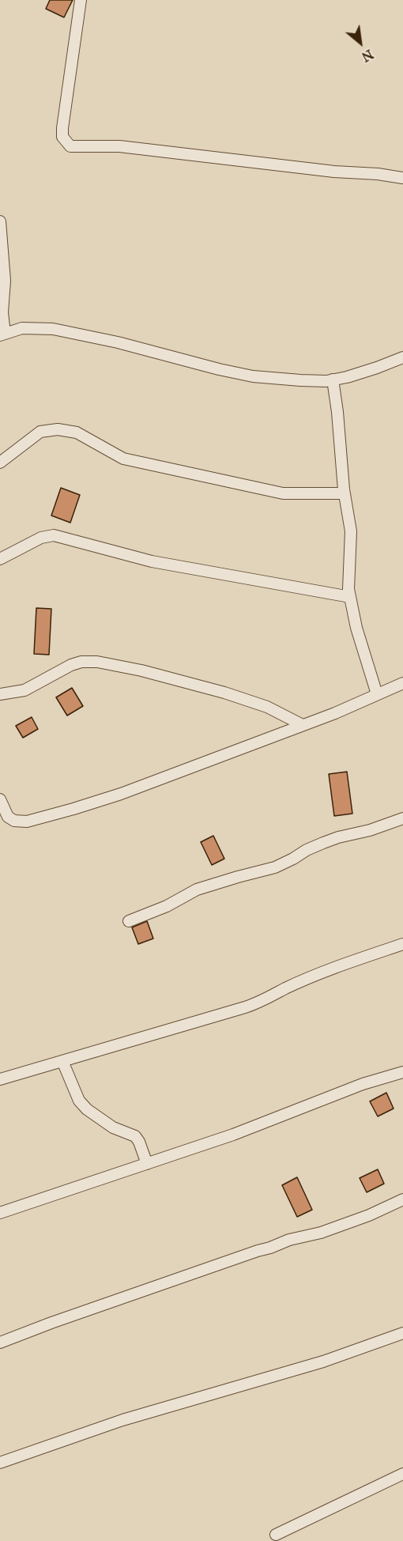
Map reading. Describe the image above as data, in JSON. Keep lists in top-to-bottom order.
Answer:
{
  "north": "bottom right"
}
